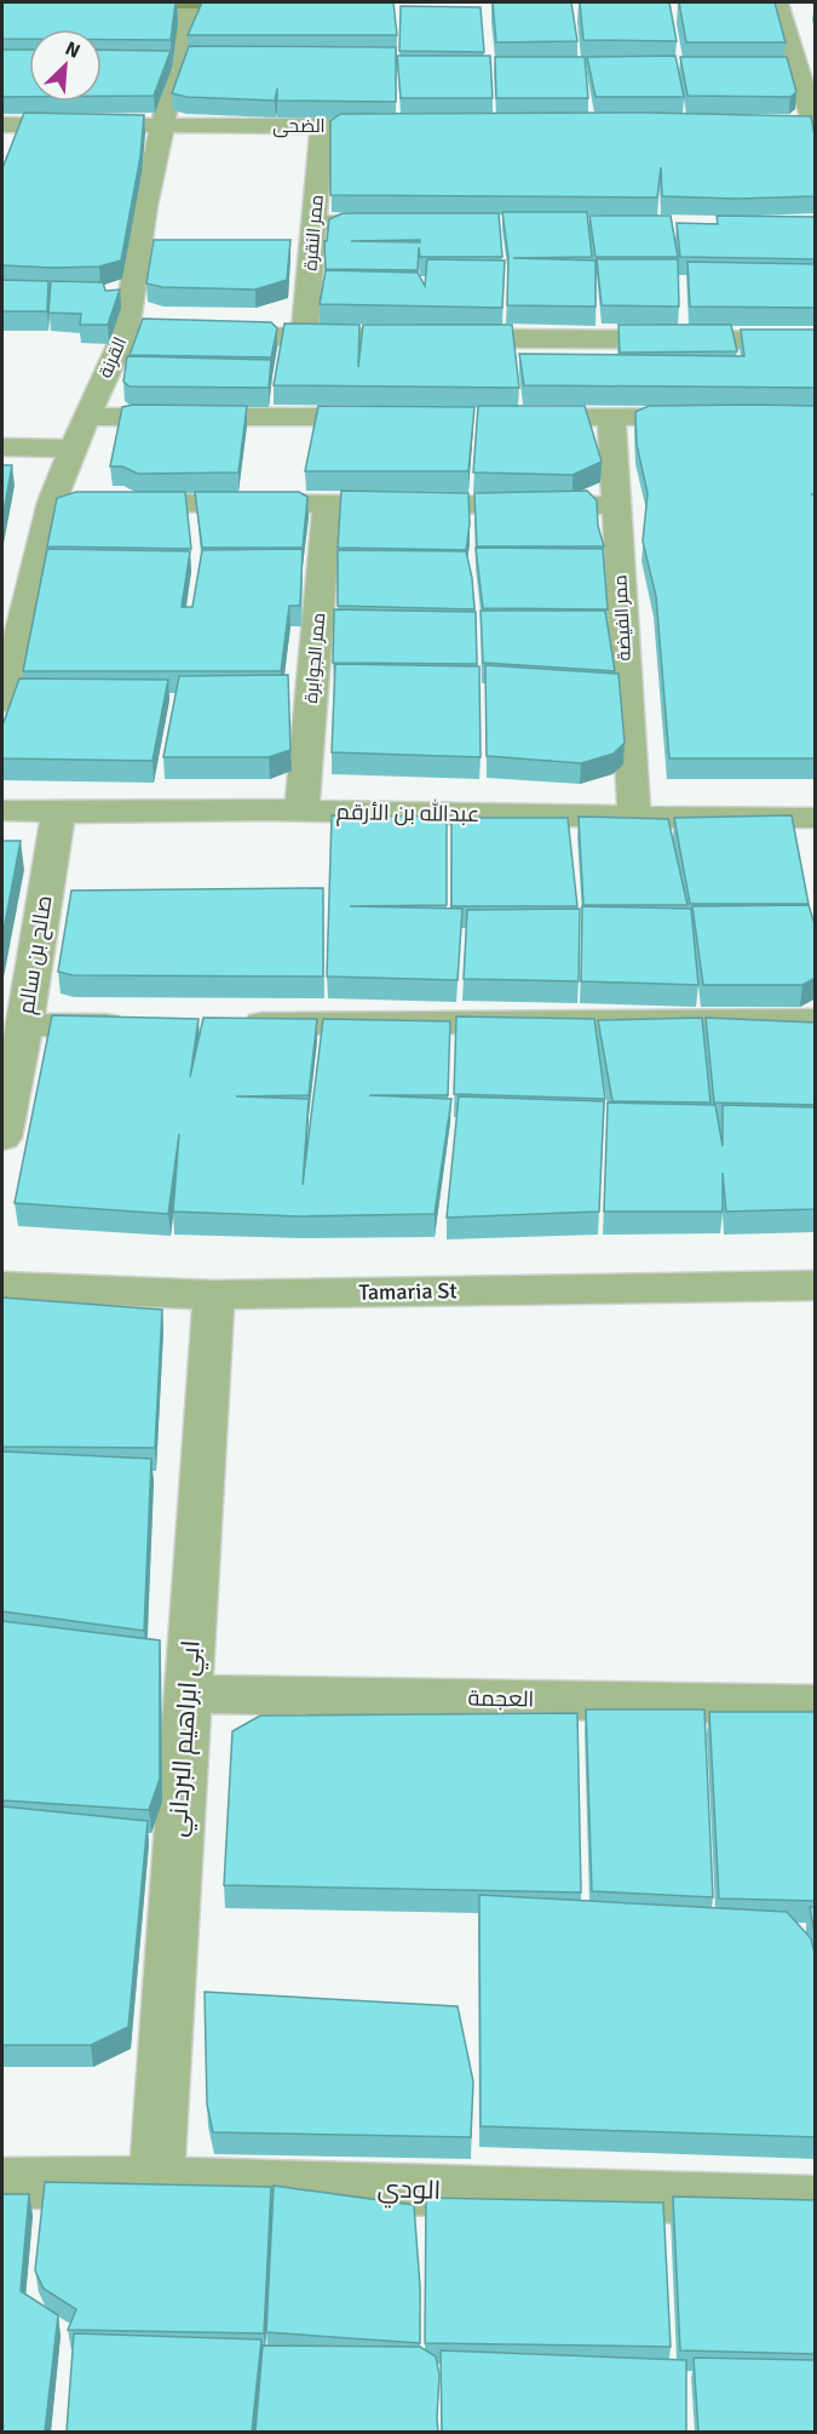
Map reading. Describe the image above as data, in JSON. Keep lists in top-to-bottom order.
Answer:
{
  "streets": {
    "street": [
      "الضحى",
      "ممر النقرة",
      "القرنة",
      "ممر الفيضة",
      "ممر الجوابرة",
      "عبدالله بن الأرقم",
      "صالح بن سالم",
      "Tamaria St",
      "العجمة",
      "ابي ابراهيم البرداني",
      "الودي"
    ]
  },
  "crossings": [
    ["الضحى", "ممر النقرة"],
    ["الضحى", "القرنة"],
    ["ممر الفيضة", "عبدالله بن الأرقم"],
    ["ممر الجوابرة", "عبدالله بن الأرقم"],
    ["عبدالله بن الأرقم", "صالح بن سالم"],
    ["Tamaria St", "ابي ابراهيم البرداني"],
    ["العجمة", "ابي ابراهيم البرداني"],
    ["ابي ابراهيم البرداني", "الودي"]
  ],
  "north": "top right"
}
